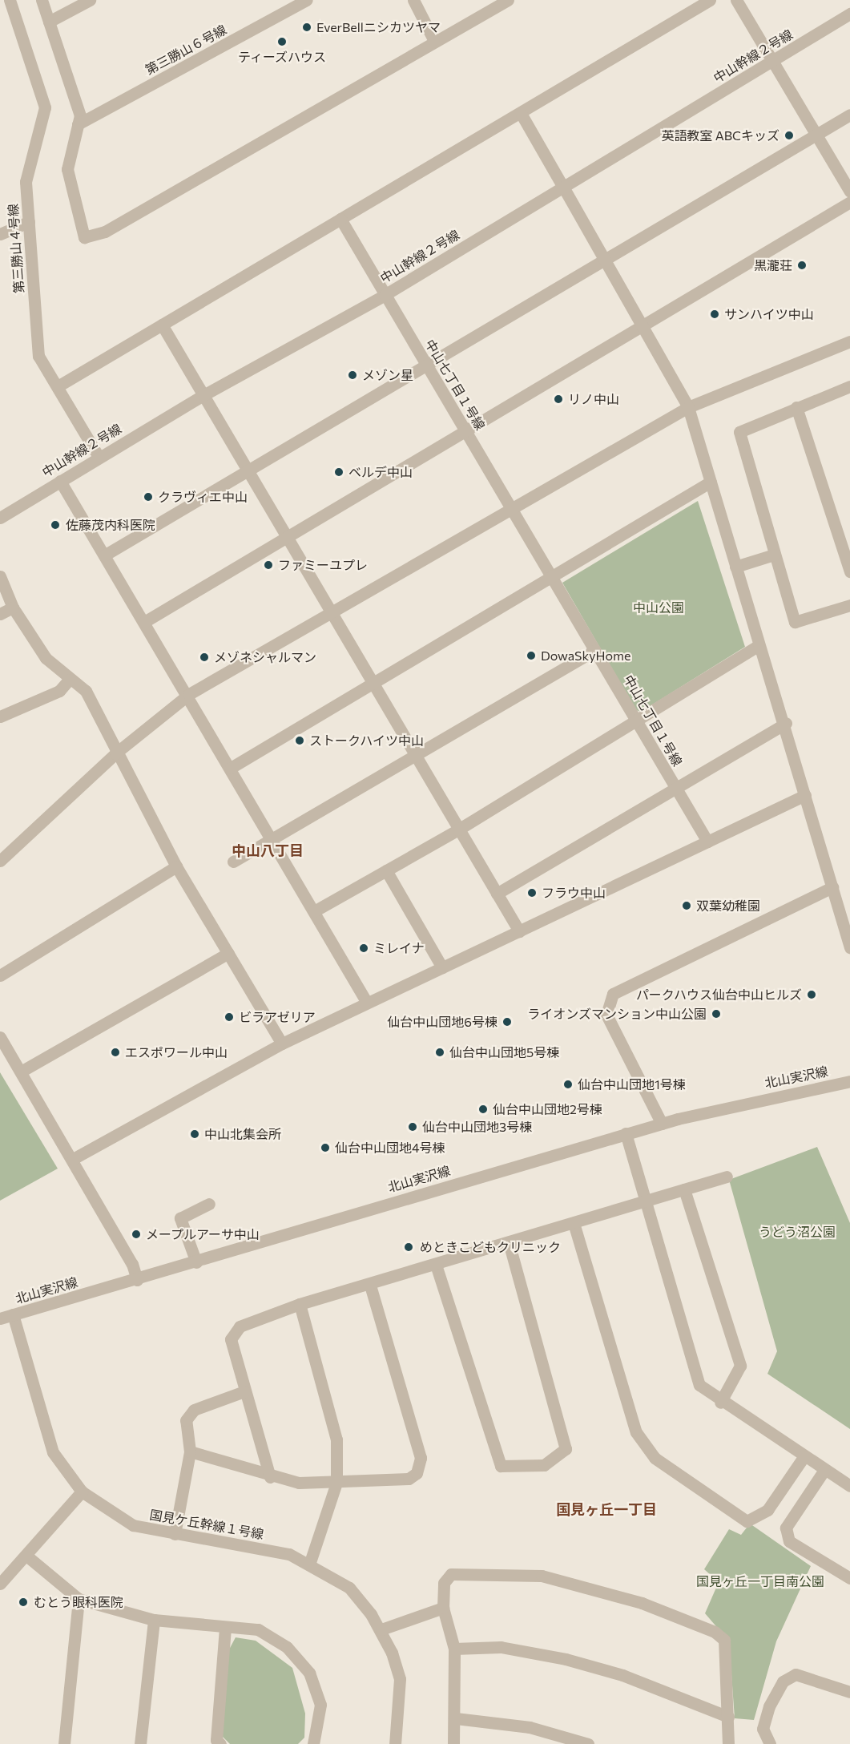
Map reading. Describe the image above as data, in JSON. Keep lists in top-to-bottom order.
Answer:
{
  "streets": {
    "street": [
      "第三勝山６号線",
      "中山幹線２号線",
      "第三勝山４号線",
      "中山七丁目１号線",
      "北山実沢線",
      "国見ケ丘幹線１号線"
    ]
  },
  "crossings": [
    ["中山幹線２号線", "第三勝山４号線"],
    ["中山幹線２号線", "中山七丁目１号線"],
    ["北山実沢線", "国見ケ丘幹線１号線"]
  ],
  "districts": ["中山八丁目", "国見ヶ丘一丁目"],
  "parks": ["中山公園", "うどう沼公園", "国見ヶ丘一丁目南公園"],
  "places": [
    "EverBellニシカツヤマ",
    "ティーズハウス",
    "英語教室 ABCキッズ",
    "黒瀧荘",
    "サンハイツ中山",
    "メゾン星",
    "リノ中山",
    "ベルデ中山",
    "クラヴィエ中山",
    "佐藤茂内科医院",
    "ファミーユプレ",
    "DowaSkyHome",
    "メゾネシャルマン",
    "ストークハイツ中山",
    "フラウ中山",
    "双葉幼稚園",
    "ミレイナ",
    "パークハウス仙台中山ヒルズ",
    "ライオンズマンション中山公園",
    "ビラアゼリア",
    "仙台中山団地6号棟",
    "エスポワール中山",
    "仙台中山団地5号棟",
    "仙台中山団地1号棟",
    "仙台中山団地2号棟",
    "仙台中山団地3号棟",
    "中山北集会所",
    "仙台中山団地4号棟",
    "メープルアーサ中山",
    "めときこどもクリニック",
    "むとう眼科医院"
  ]
}
